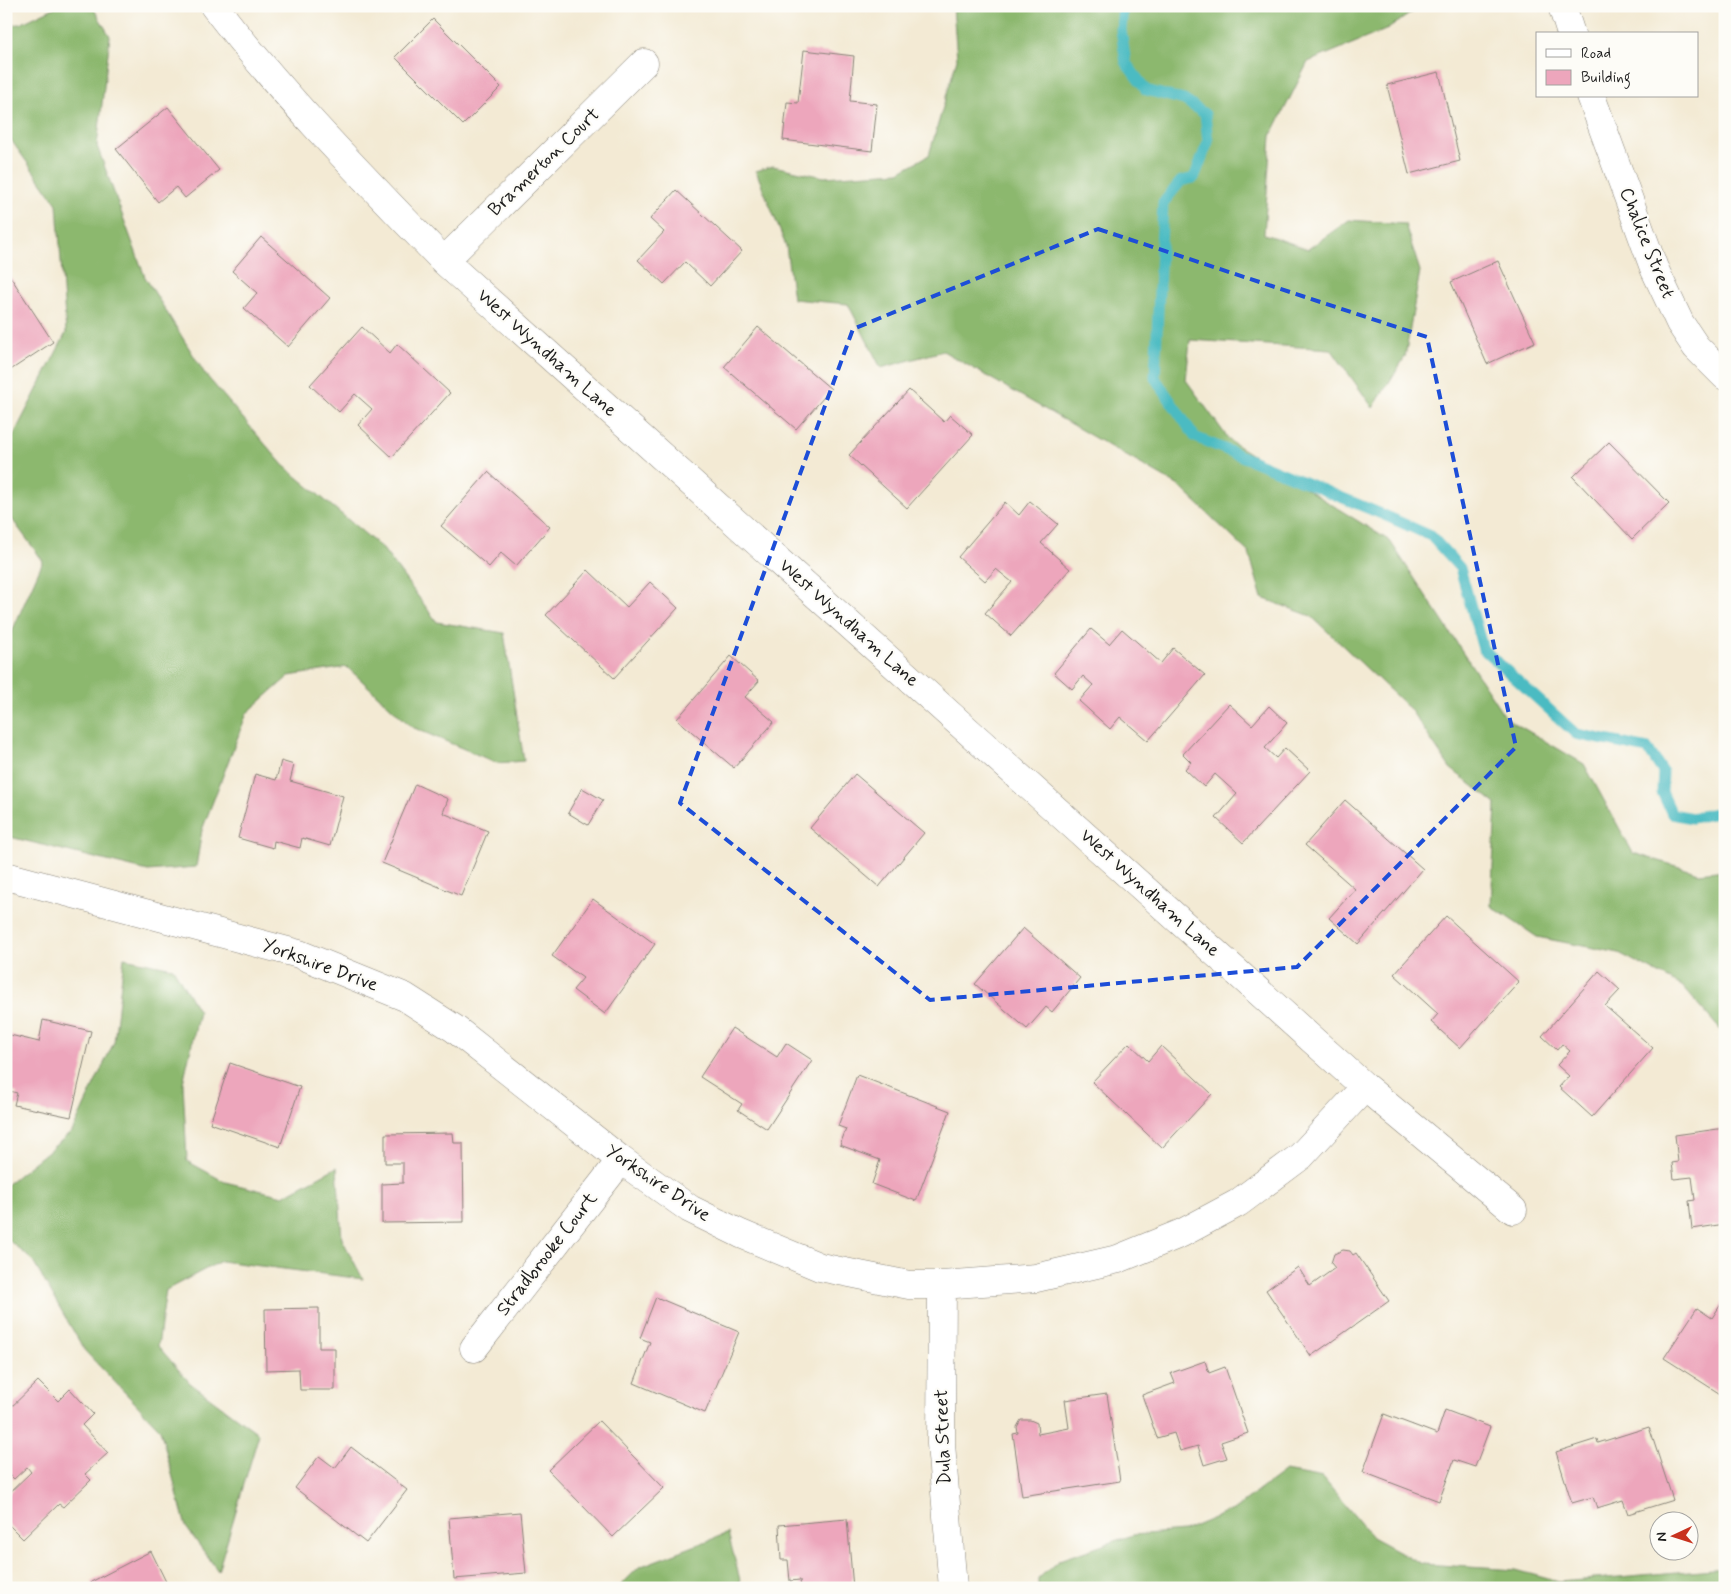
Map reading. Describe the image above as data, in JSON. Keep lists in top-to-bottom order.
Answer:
{
  "streets": {
    "street": [
      "Bramerton Court",
      "Chalice Street",
      "West Wyndham Lane",
      "Yorkshire Drive",
      "Stradbrooke Court",
      "Dula Street"
    ]
  },
  "crossings": [
    ["Bramerton Court", "West Wyndham Lane"],
    ["West Wyndham Lane", "Yorkshire Drive"],
    ["Yorkshire Drive", "Stradbrooke Court"],
    ["Yorkshire Drive", "Dula Street"]
  ],
  "legend": ["Road", "Building"],
  "north": "left"
}
